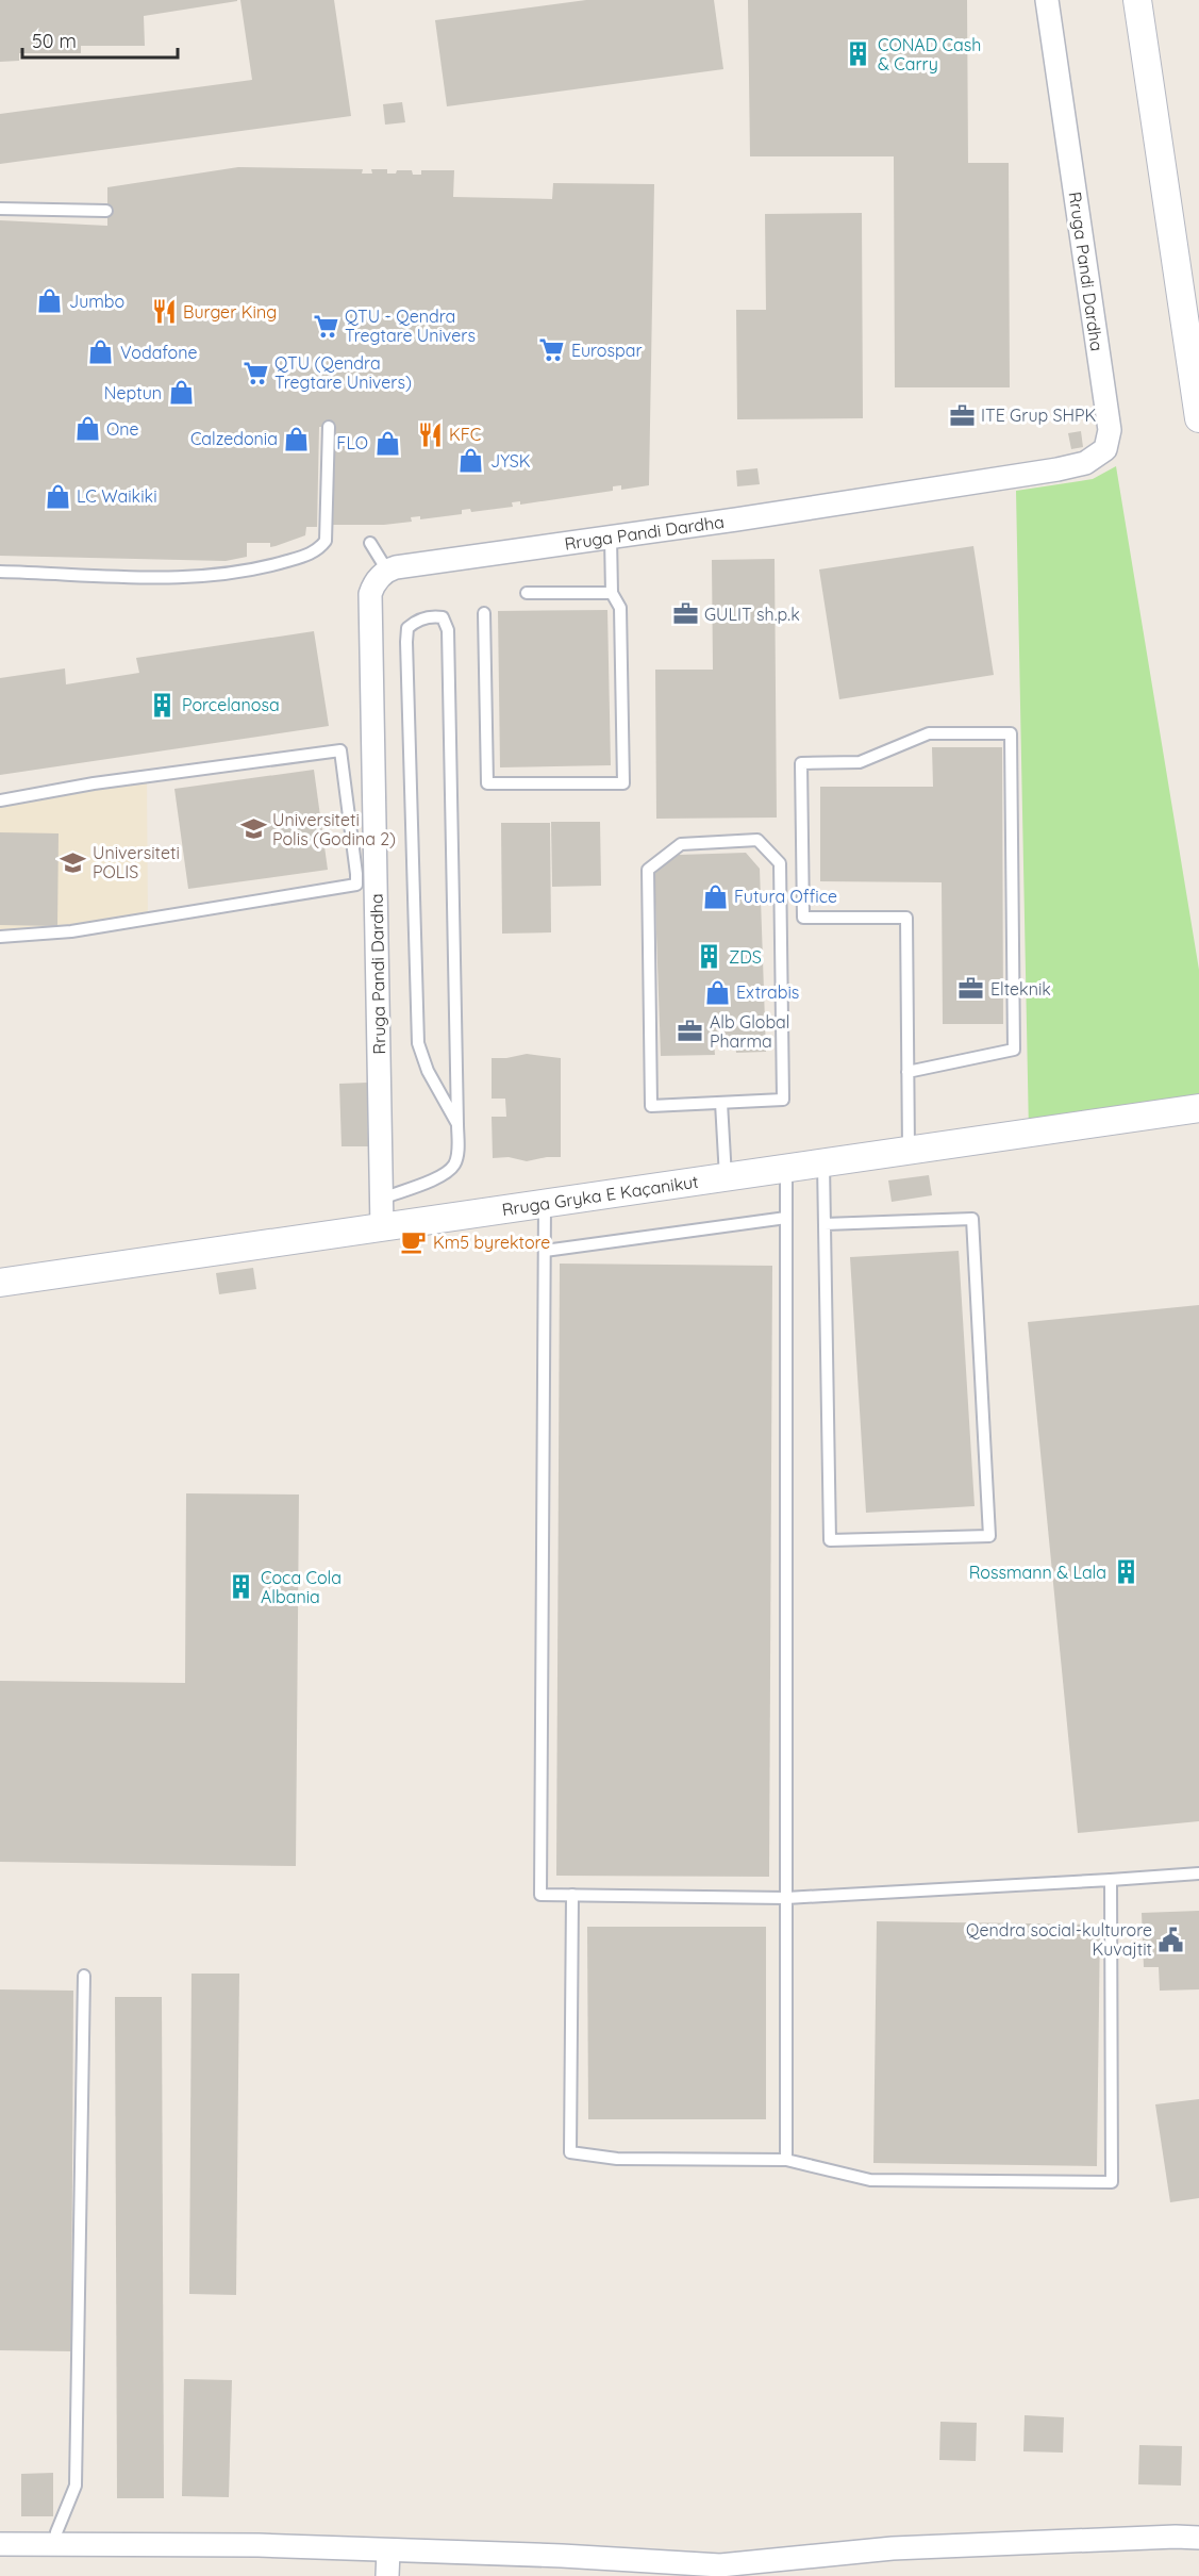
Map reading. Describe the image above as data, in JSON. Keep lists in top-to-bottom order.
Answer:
{
  "streets": {
    "street": ["Rruga Pandi Dardha", "Rruga Gryka E Kaçanikut"]
  },
  "crossings": [
    ["Rruga Pandi Dardha", "Rruga Gryka E Kaçanikut"]
  ],
  "places": {
    "building": [
      "CONAD Cash & Carry",
      "Porcelanosa",
      "ZDS",
      "Rossmann & Lala",
      "Coca Cola Albania"
    ],
    "shop": [
      "Jumbo",
      "Vodafone",
      "Neptun",
      "One",
      "Calzedonia",
      "FLO",
      "JYSK",
      "LC Waikiki",
      "Futura Office",
      "Extrabis"
    ],
    "restaurant": ["Burger King", "KFC"],
    "supermarket": ["QTU - Qendra Tregtare Univers", "Eurospar", "QTU (Qendra Tregtare Univers)"],
    "office": [
      "ITE Grup SHPK",
      "GULIT sh.p.k",
      "Elteknik",
      "Alb Global Pharma"
    ],
    "school or university": ["Universiteti Polis (Godina 2)", "Universiteti POLIS"],
    "cafe": ["Km5 byrektore"],
    "public building": ["Qendra social-kulturore Kuvajtit"]
  },
  "scale_bar": "50 m"
}
